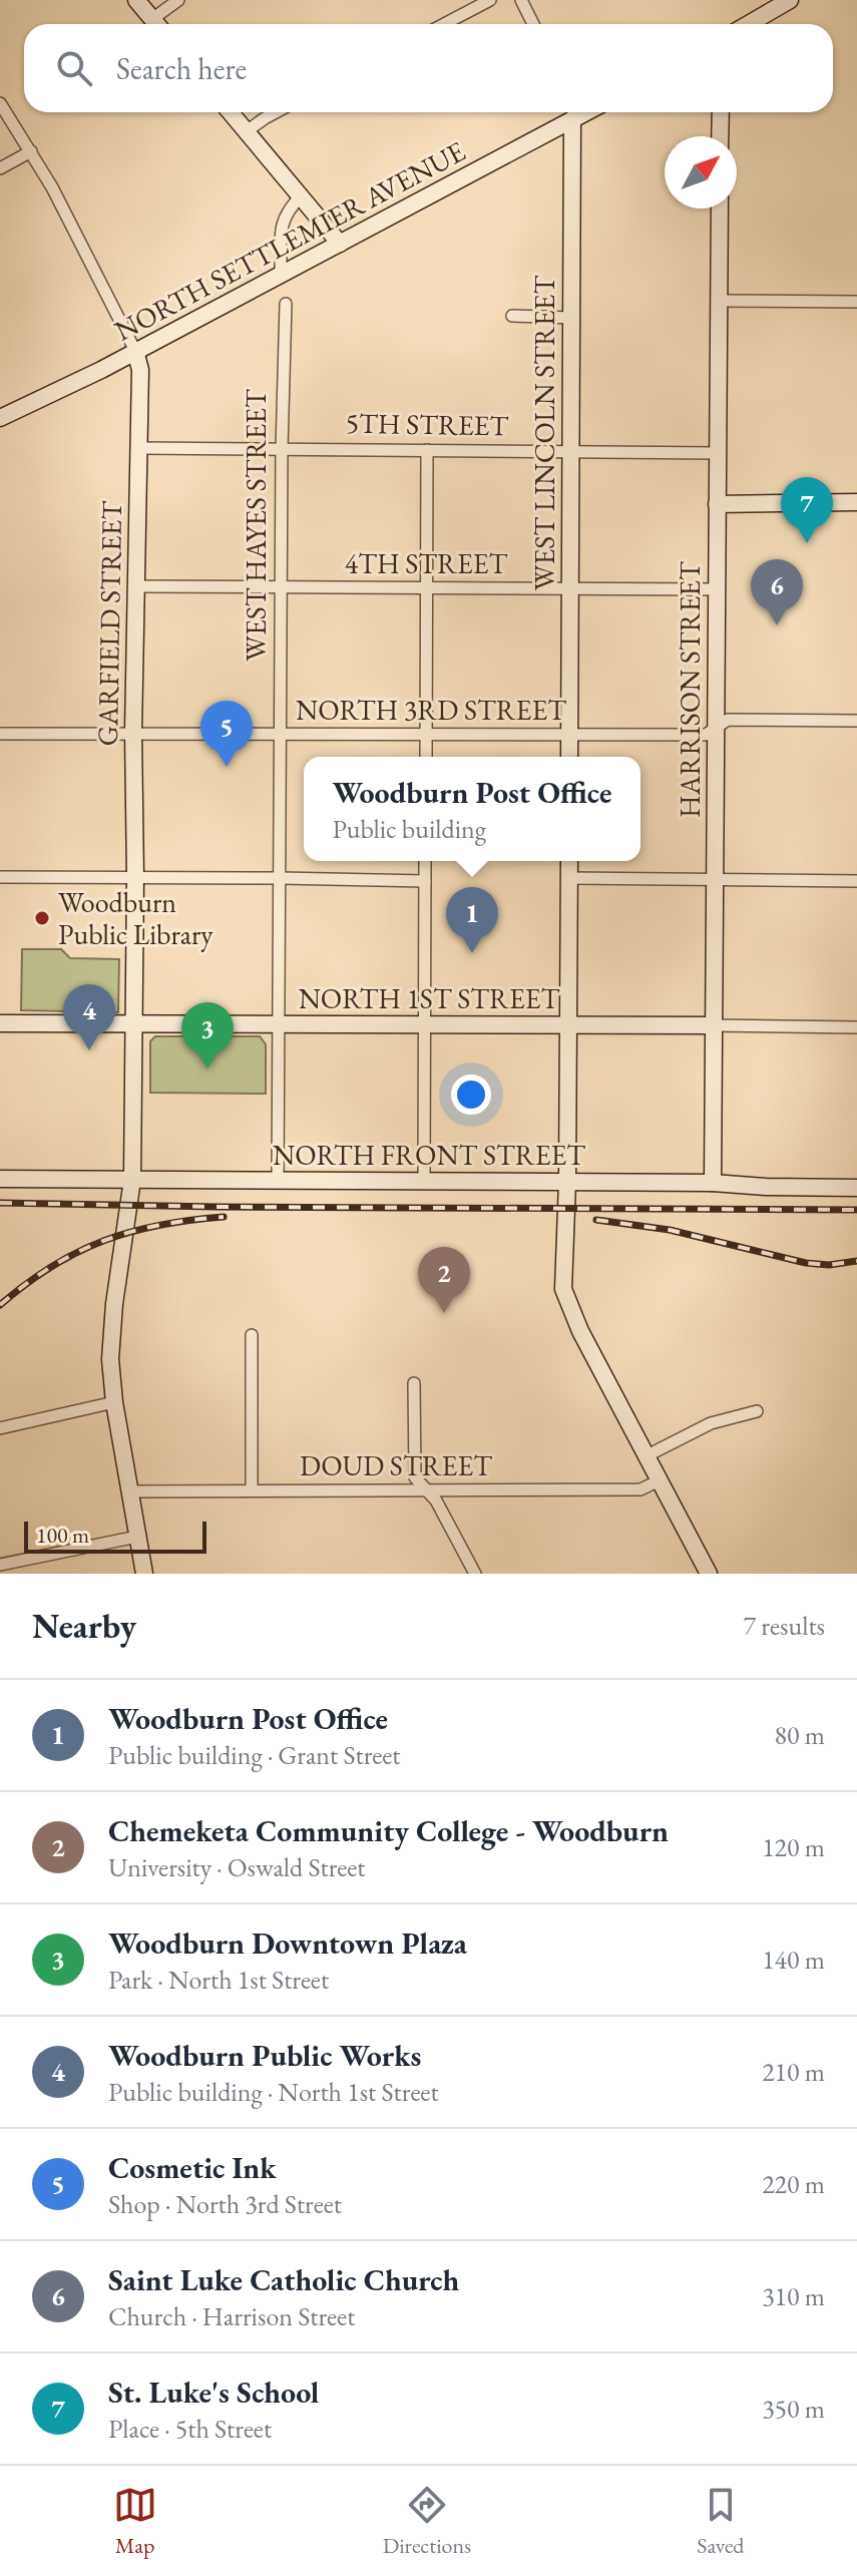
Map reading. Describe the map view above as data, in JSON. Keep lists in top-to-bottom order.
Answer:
{
  "streets": {
    "street": [
      "NORTH SETTLEMIER AVENUE",
      "5TH STREET",
      "WEST LINCOLN STREET",
      "WEST HAYES STREET",
      "4TH STREET",
      "GARFIELD STREET",
      "HARRISON STREET",
      "NORTH 3RD STREET",
      "NORTH 1ST STREET",
      "NORTH FRONT STREET",
      "DOUD STREET"
    ]
  },
  "crossings": [
    ["NORTH SETTLEMIER AVENUE", "WEST LINCOLN STREET"],
    ["NORTH SETTLEMIER AVENUE", "GARFIELD STREET"],
    ["5TH STREET", "WEST LINCOLN STREET"],
    ["5TH STREET", "WEST HAYES STREET"],
    ["5TH STREET", "GARFIELD STREET"],
    ["5TH STREET", "HARRISON STREET"],
    ["WEST LINCOLN STREET", "4TH STREET"],
    ["WEST LINCOLN STREET", "NORTH 3RD STREET"],
    ["WEST HAYES STREET", "4TH STREET"],
    ["WEST HAYES STREET", "NORTH 3RD STREET"],
    ["WEST HAYES STREET", "NORTH 1ST STREET"],
    ["WEST HAYES STREET", "NORTH FRONT STREET"],
    ["4TH STREET", "GARFIELD STREET"],
    ["4TH STREET", "HARRISON STREET"],
    ["GARFIELD STREET", "NORTH 3RD STREET"],
    ["GARFIELD STREET", "NORTH 1ST STREET"],
    ["GARFIELD STREET", "NORTH FRONT STREET"],
    ["GARFIELD STREET", "DOUD STREET"],
    ["HARRISON STREET", "NORTH 3RD STREET"],
    ["HARRISON STREET", "NORTH 1ST STREET"],
    ["HARRISON STREET", "NORTH FRONT STREET"]
  ],
  "places": ["Woodburn Public Library"],
  "scale_bar": "100 m",
  "north": "top right",
  "page": {
    "search": "Search here",
    "pins": [
      "7",
      "6",
      "5",
      "1",
      "4",
      "3",
      "2"
    ],
    "popup": ["Woodburn Post Office", "Public building"],
    "scale": "100 m",
    "heading": ["Nearby", "7 results"],
    "list": [
      {
        "mark": "1",
        "name": "Woodburn Post Office",
        "note": "Public building · Grant Street",
        "value": "80 m"
      },
      {
        "mark": "2",
        "name": "Chemeketa Community College - Woodburn",
        "note": "University · Oswald Street",
        "value": "120 m"
      },
      {
        "mark": "3",
        "name": "Woodburn Downtown Plaza",
        "note": "Park · North 1st Street",
        "value": "140 m"
      },
      {
        "mark": "4",
        "name": "Woodburn Public Works",
        "note": "Public building · North 1st Street",
        "value": "210 m"
      },
      {
        "mark": "5",
        "name": "Cosmetic Ink",
        "note": "Shop · North 3rd Street",
        "value": "220 m"
      },
      {
        "mark": "6",
        "name": "Saint Luke Catholic Church",
        "note": "Church · Harrison Street",
        "value": "310 m"
      },
      {
        "mark": "7",
        "name": "St. Luke's School",
        "note": "Place · 5th Street",
        "value": "350 m"
      }
    ],
    "nav": ["Map", "Directions", "Saved"]
  }
}
